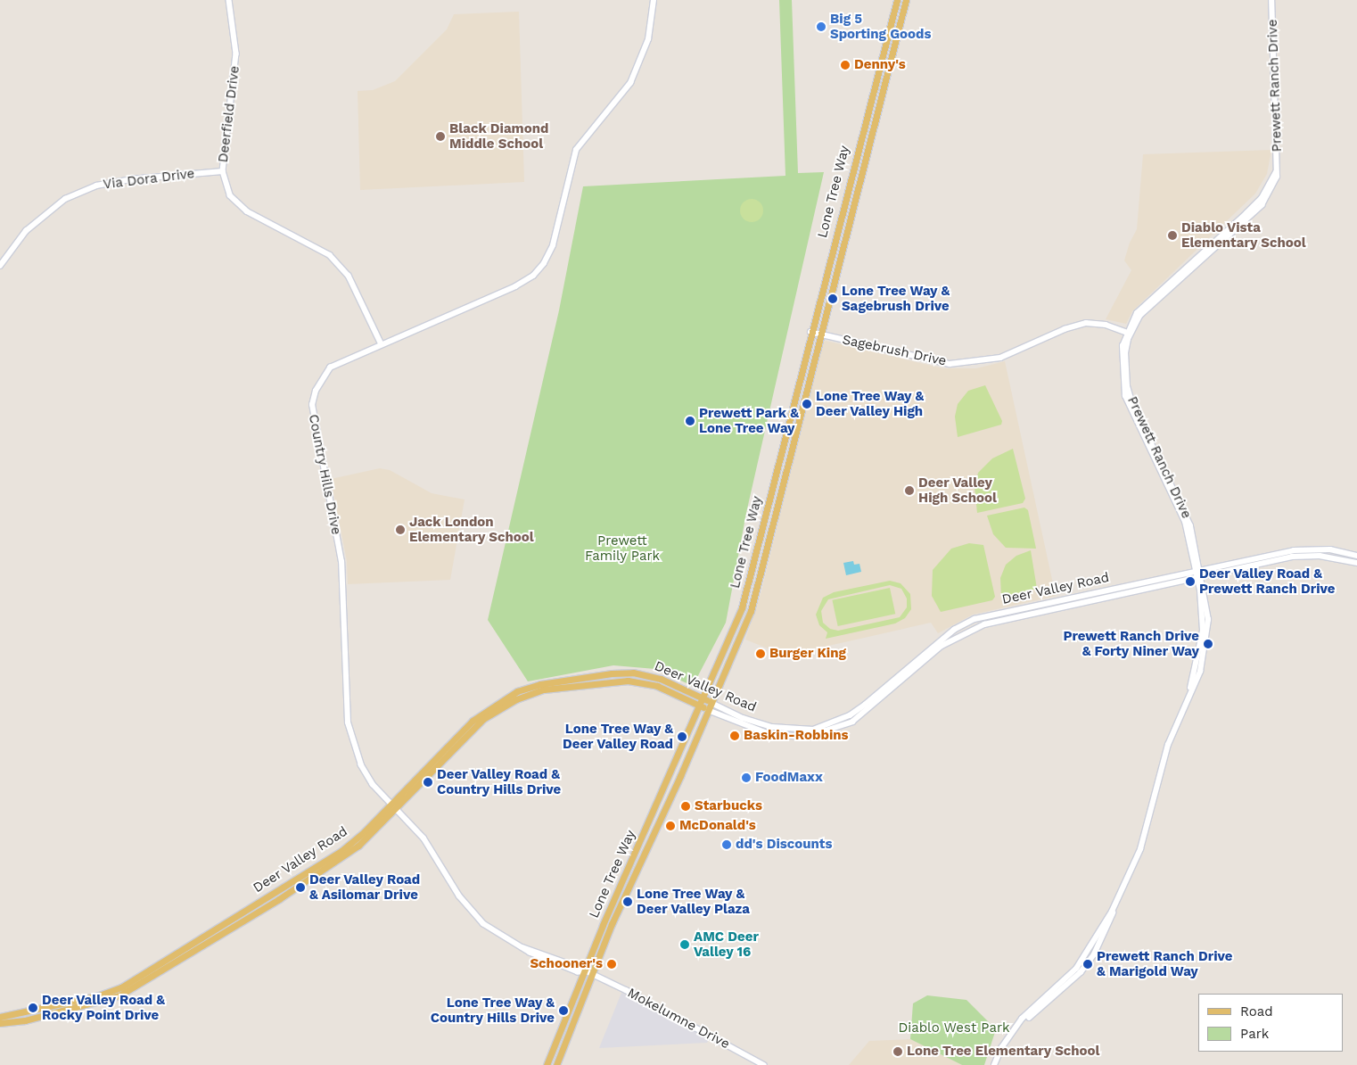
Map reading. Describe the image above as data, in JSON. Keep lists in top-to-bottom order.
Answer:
{
  "streets": {
    "main road": ["Lone Tree Way", "Deer Valley Road"],
    "street": [
      "Prewett Ranch Drive",
      "Deerfield Drive",
      "Via Dora Drive",
      "Sagebrush Drive",
      "Country Hills Drive",
      "Mokelumne Drive"
    ]
  },
  "crossings": [
    ["Prewett Ranch Drive", "Sagebrush Drive"],
    ["Prewett Ranch Drive", "Deer Valley Road"],
    ["Deerfield Drive", "Via Dora Drive"],
    ["Deerfield Drive", "Country Hills Drive"],
    ["Lone Tree Way", "Sagebrush Drive"],
    ["Lone Tree Way", "Country Hills Drive"],
    ["Lone Tree Way", "Deer Valley Road"],
    ["Lone Tree Way", "Mokelumne Drive"],
    ["Country Hills Drive", "Deer Valley Road"],
    ["Country Hills Drive", "Mokelumne Drive"]
  ],
  "parks": ["Prewett Family Park", "Diablo West Park"],
  "places": [
    "Big 5 Sporting Goods",
    "Denny's",
    "Black Diamond Middle School",
    "Diablo Vista Elementary School",
    "Lone Tree Way & Sagebrush Drive",
    "Lone Tree Way & Deer Valley High",
    "Prewett Park & Lone Tree Way",
    "Deer Valley High School",
    "Jack London Elementary School",
    "Deer Valley Road & Prewett Ranch Drive",
    "Prewett Ranch Drive & Forty Niner Way",
    "Burger King",
    "Baskin-Robbins",
    "Lone Tree Way & Deer Valley Road",
    "FoodMaxx",
    "Deer Valley Road & Country Hills Drive",
    "Starbucks",
    "McDonald's",
    "dd's Discounts",
    "Deer Valley Road & Asilomar Drive",
    "Lone Tree Way & Deer Valley Plaza",
    "AMC Deer Valley 16",
    "Schooner's",
    "Prewett Ranch Drive & Marigold Way",
    "Deer Valley Road & Rocky Point Drive",
    "Lone Tree Way & Country Hills Drive",
    "Lone Tree Elementary School"
  ],
  "legend": ["Road", "Park"]
}
